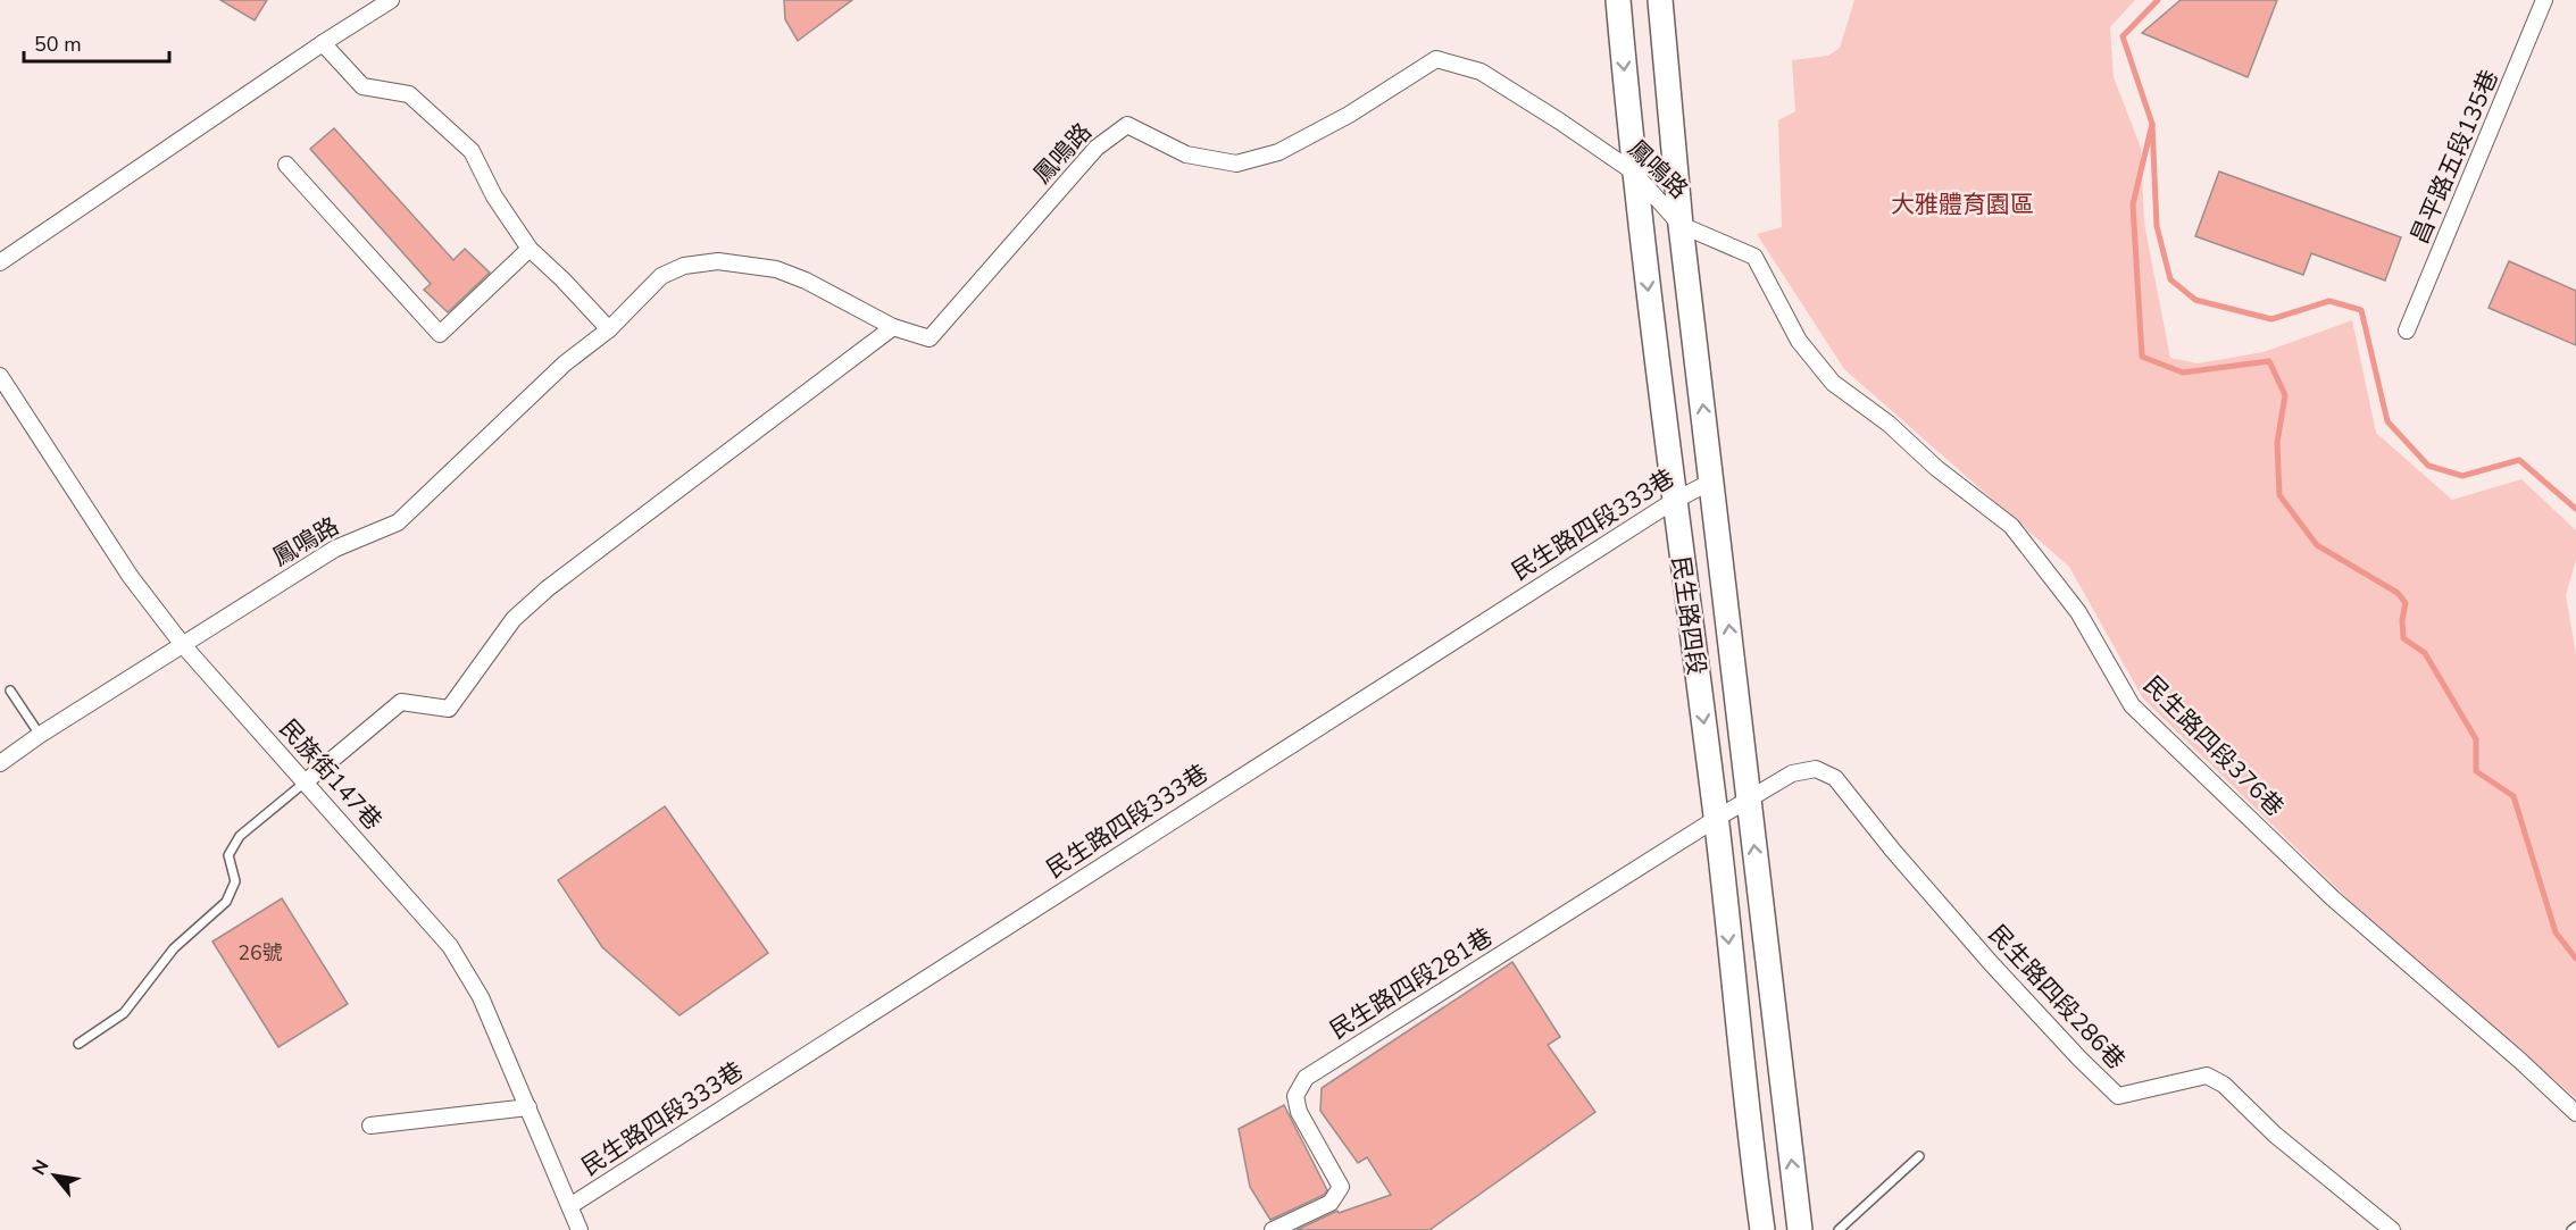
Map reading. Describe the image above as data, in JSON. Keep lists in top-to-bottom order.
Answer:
{
  "streets": {
    "main road": ["民生路四段"],
    "street": [
      "鳳鳴路",
      "昌平路五段135巷",
      "民生路四段333巷",
      "民生路四段376巷",
      "民族街147巷",
      "民生路四段281巷",
      "民生路四段286巷"
    ]
  },
  "crossings": [
    ["鳳鳴路", "民生路四段"],
    ["鳳鳴路", "民生路四段376巷"],
    ["鳳鳴路", "民族街147巷"],
    ["民生路四段333巷", "民生路四段"],
    ["民生路四段333巷", "民族街147巷"],
    ["民生路四段", "民生路四段376巷"],
    ["民生路四段", "民生路四段281巷"],
    ["民生路四段", "民生路四段286巷"],
    ["民生路四段281巷", "民生路四段286巷"]
  ],
  "parks": ["大雅體育園區"],
  "house_numbers": ["26號"],
  "scale_bar": "50 m",
  "north": "top left"
}
